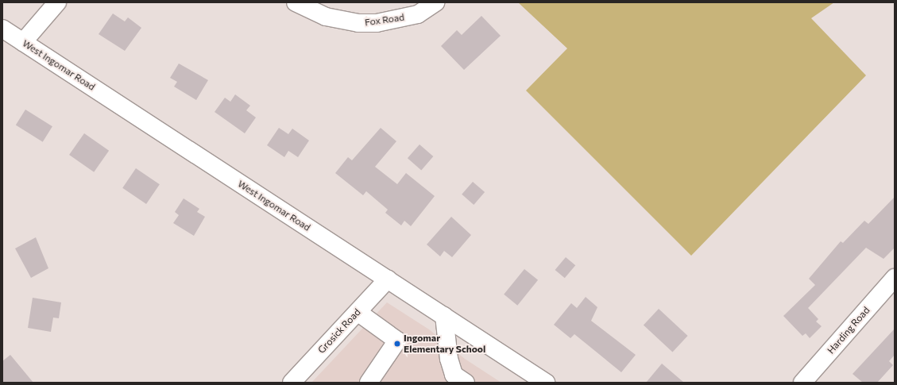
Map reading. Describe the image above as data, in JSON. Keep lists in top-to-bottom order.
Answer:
{
  "streets": {
    "main road": [
      "Fox Road",
      "West Ingomar Road",
      "Harding Road",
      "Grosick Road"
    ]
  },
  "crossings": [
    ["West Ingomar Road", "Grosick Road"]
  ],
  "places": ["Ingomar Elementary School"]
}
